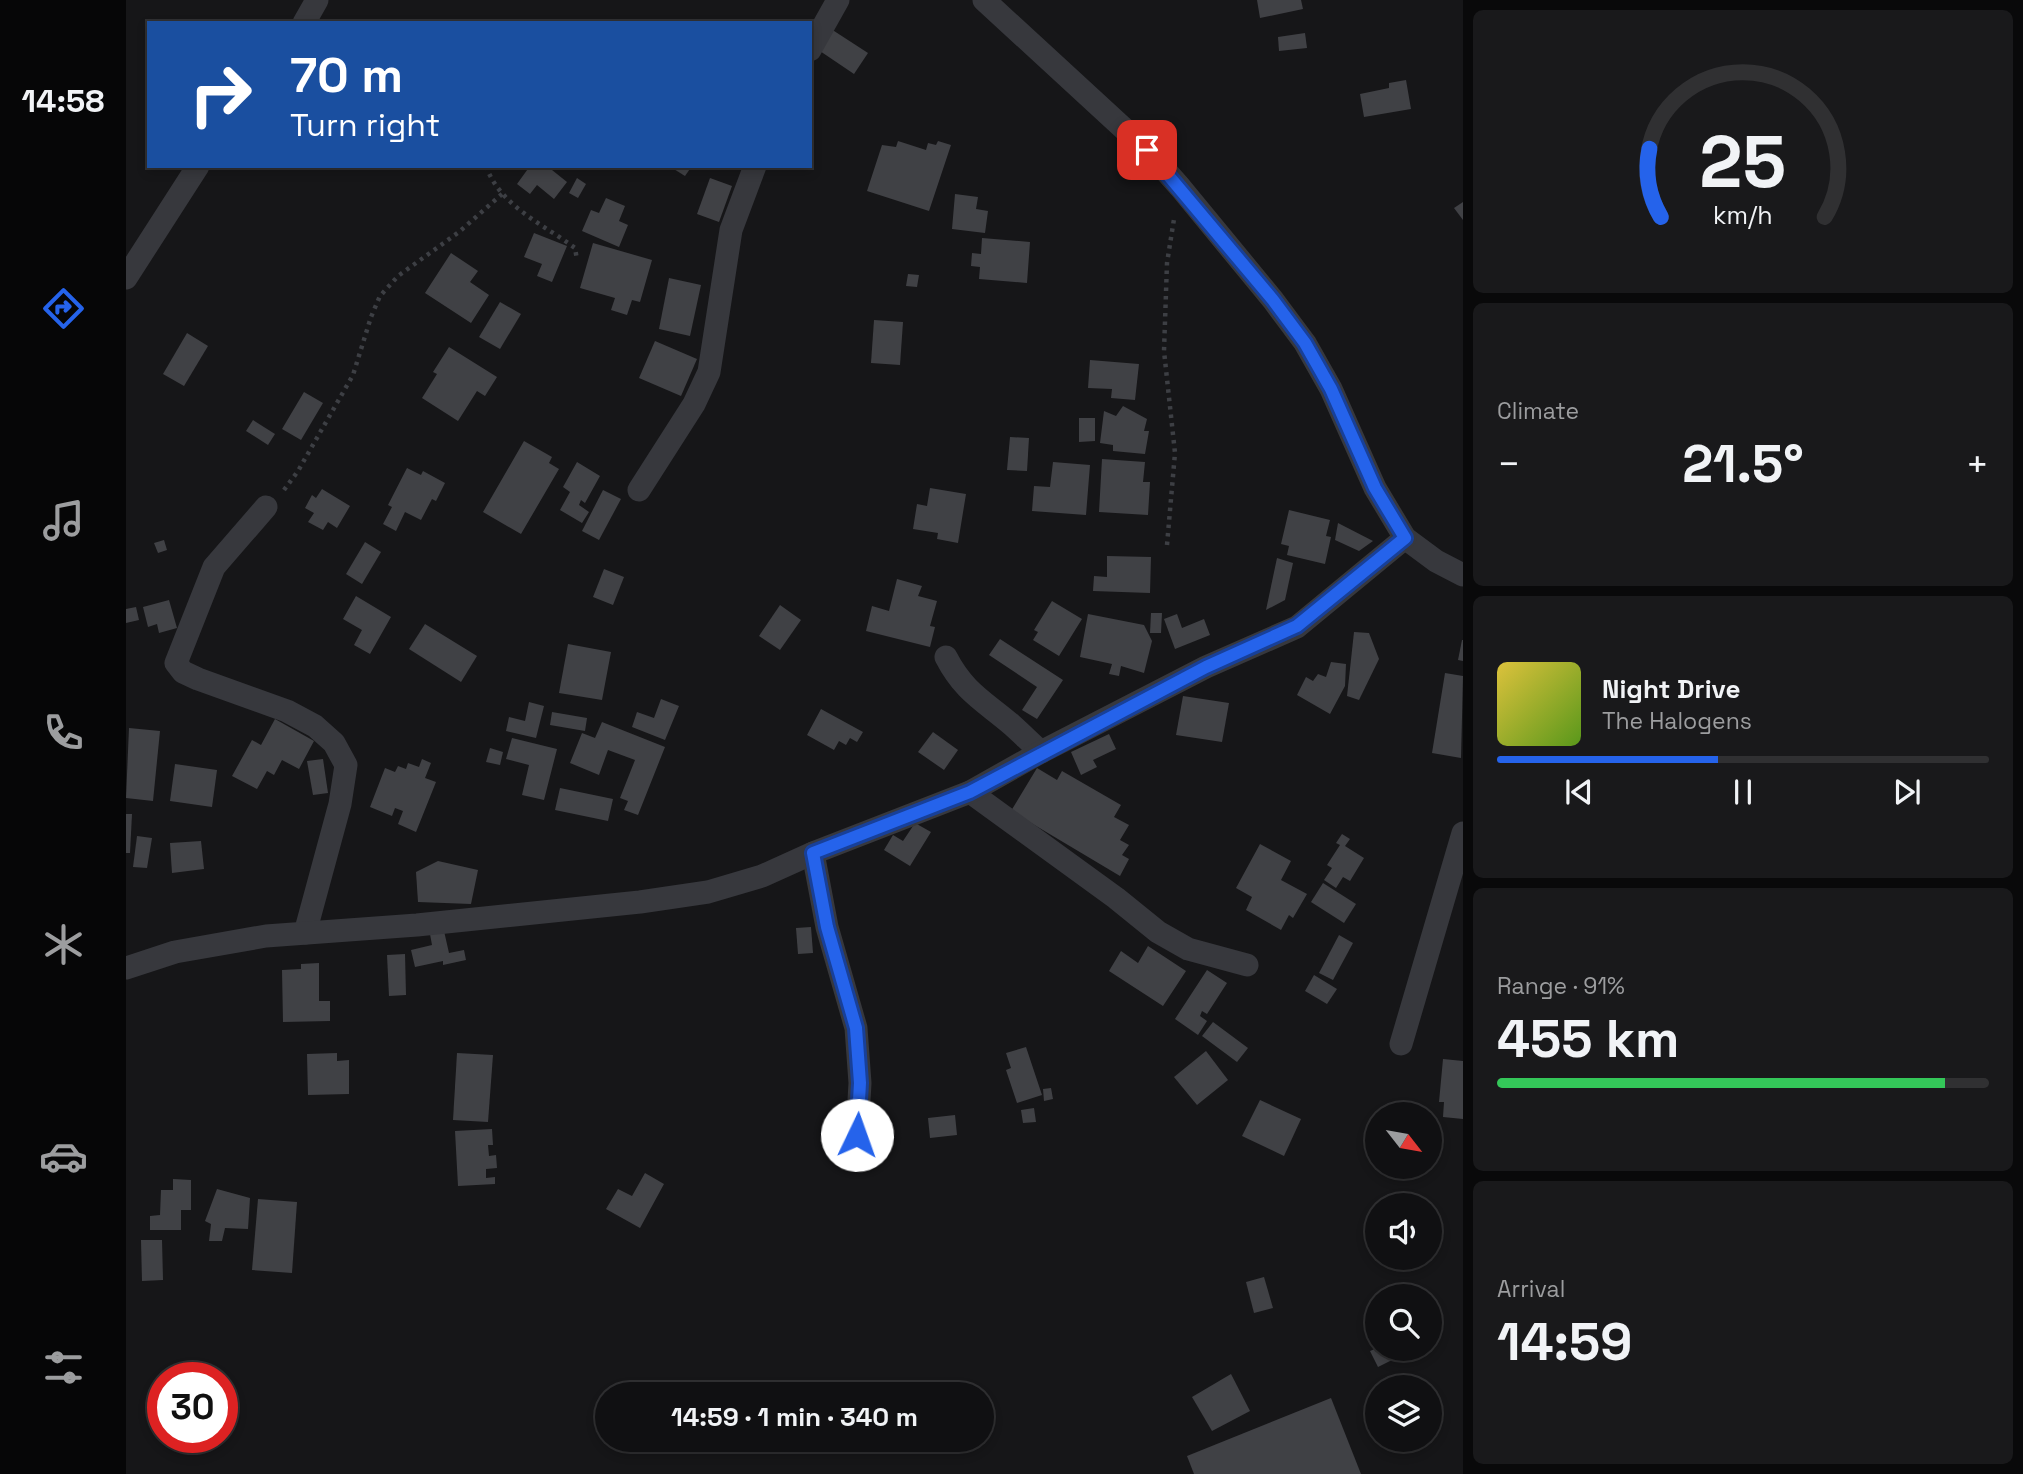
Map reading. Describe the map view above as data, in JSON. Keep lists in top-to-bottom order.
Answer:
{
  "north": "bottom right",
  "page": {
    "tabs": "14:58",
    "turn": ["70 m", "Turn right"],
    "tile": [
      "Climate",
      ["Range · 91%", "455 km"],
      ["Arrival", "14:59"]
    ],
    "heat": ["−", "21.5°", "+"],
    "song": ["Night Drive", "The Halogens"],
    "limit": "30",
    "trip": "14:59 · 1 min · 340 m",
    "gauge": ["25", "km/h"]
  }
}
